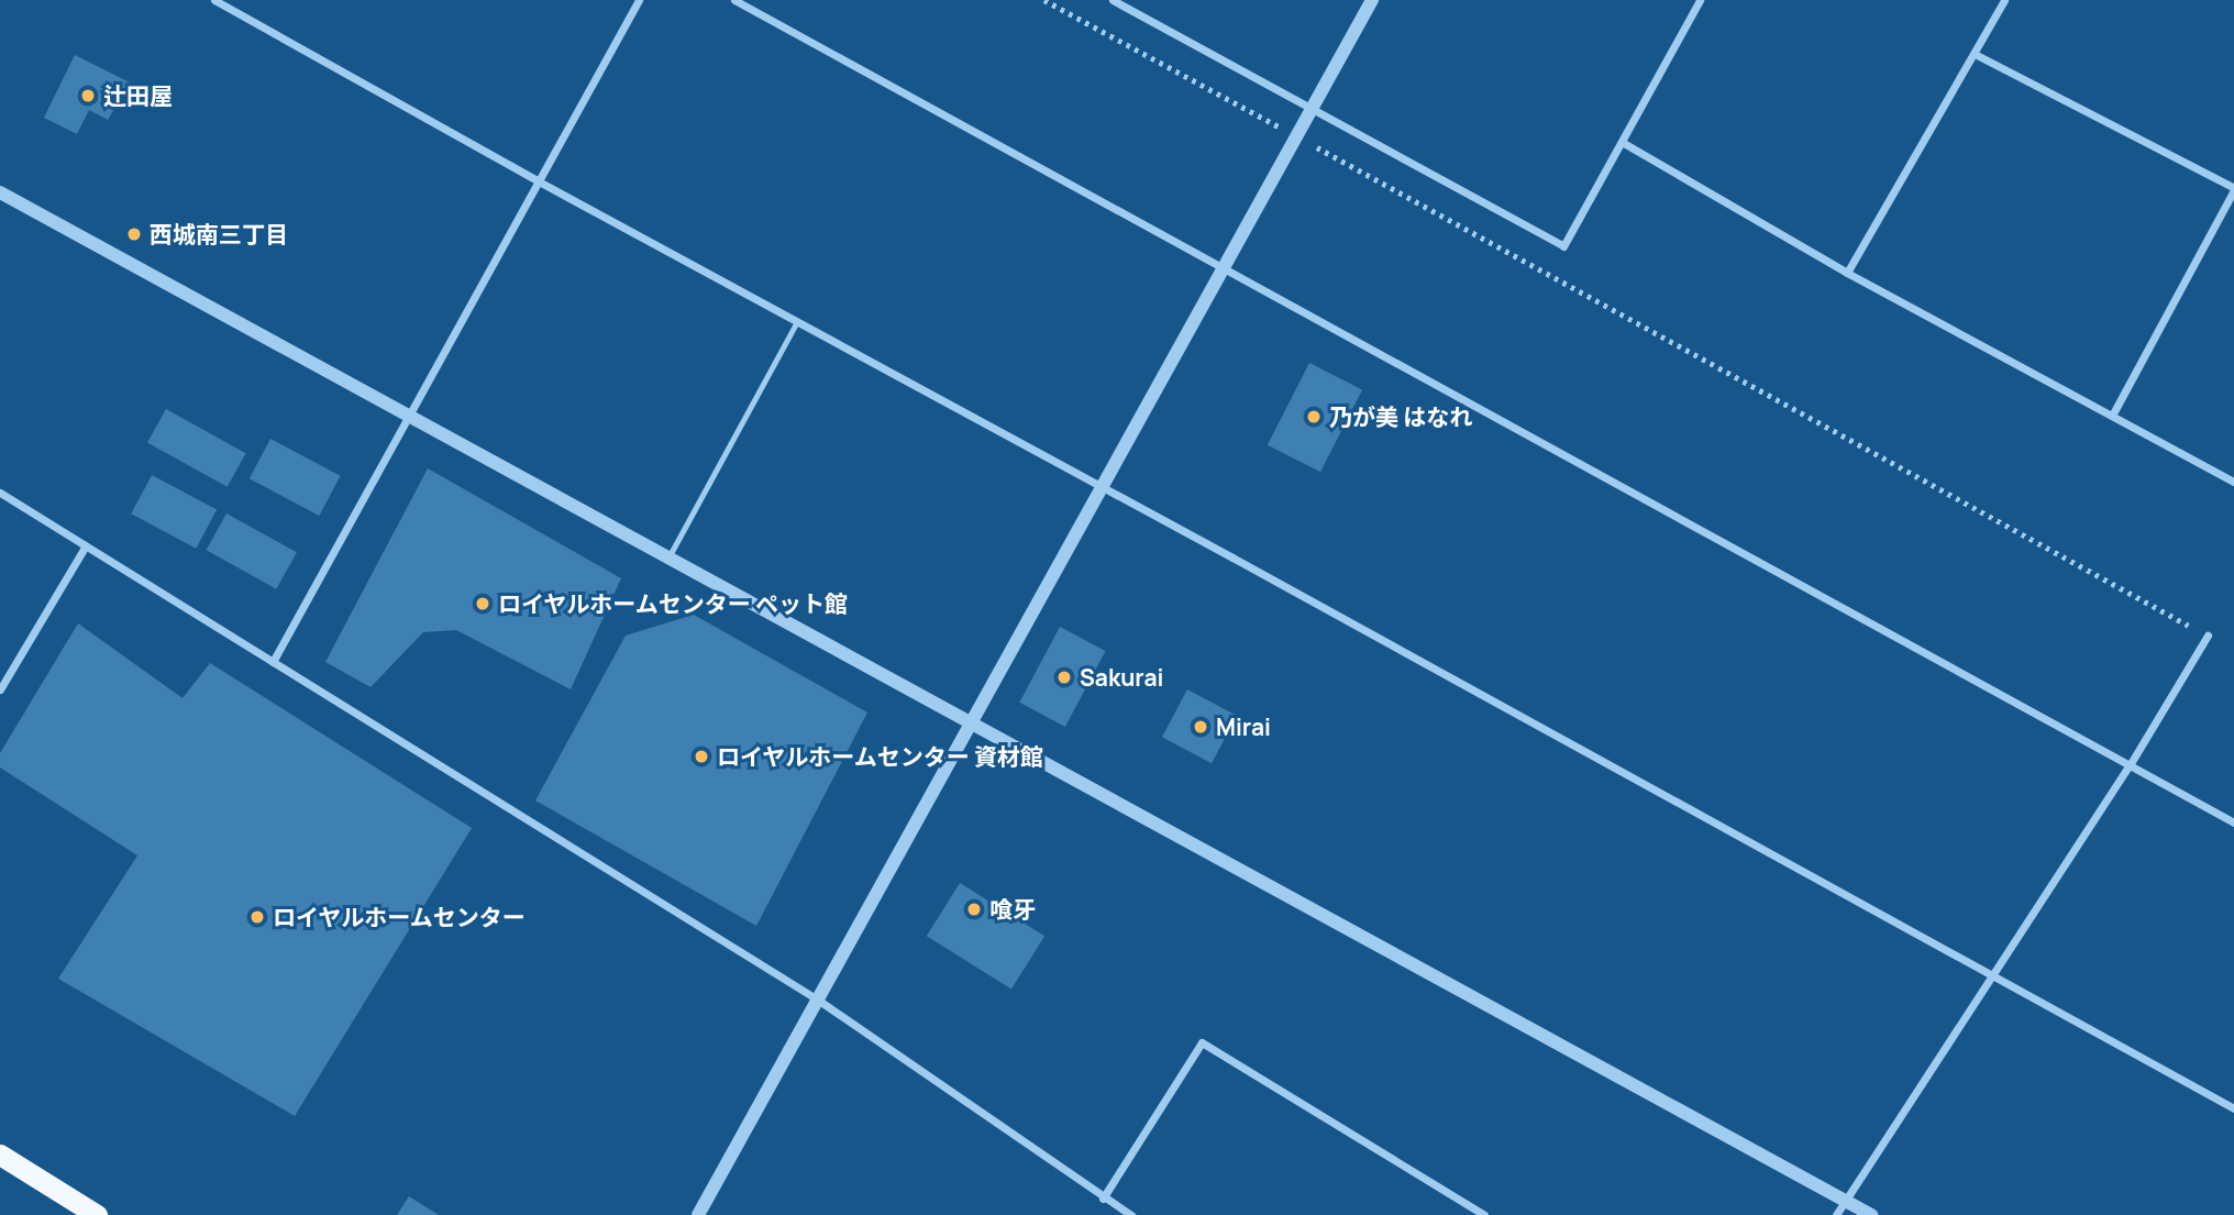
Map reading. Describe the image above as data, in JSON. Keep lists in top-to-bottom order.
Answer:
{
  "places": [
    "辻田屋",
    "西城南三丁目",
    "乃が美 はなれ",
    "ロイヤルホームセンター ペット館",
    "Sakurai",
    "Mirai",
    "ロイヤルホームセンター 資材館",
    "喰牙",
    "ロイヤルホームセンター"
  ]
}
